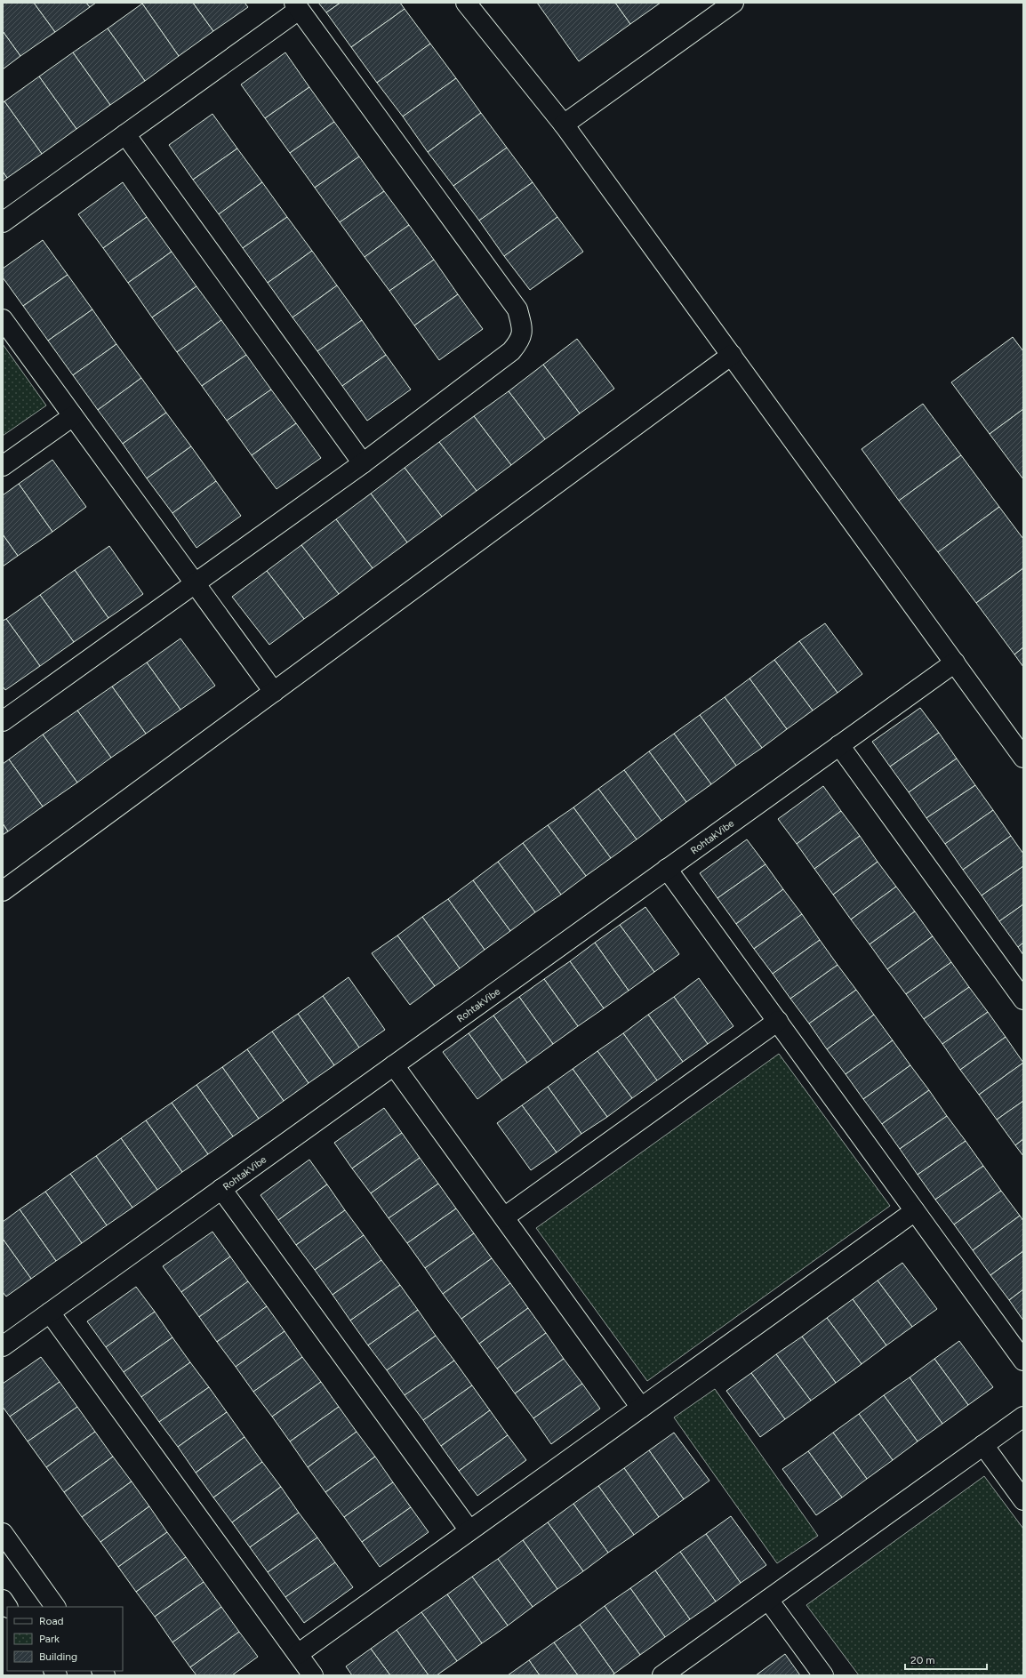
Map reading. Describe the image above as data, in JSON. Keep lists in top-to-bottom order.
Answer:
{
  "streets": {
    "street": ["RohtakVibe"]
  },
  "legend": ["Road", "Park", "Building"],
  "scale_bar": "20 m"
}
